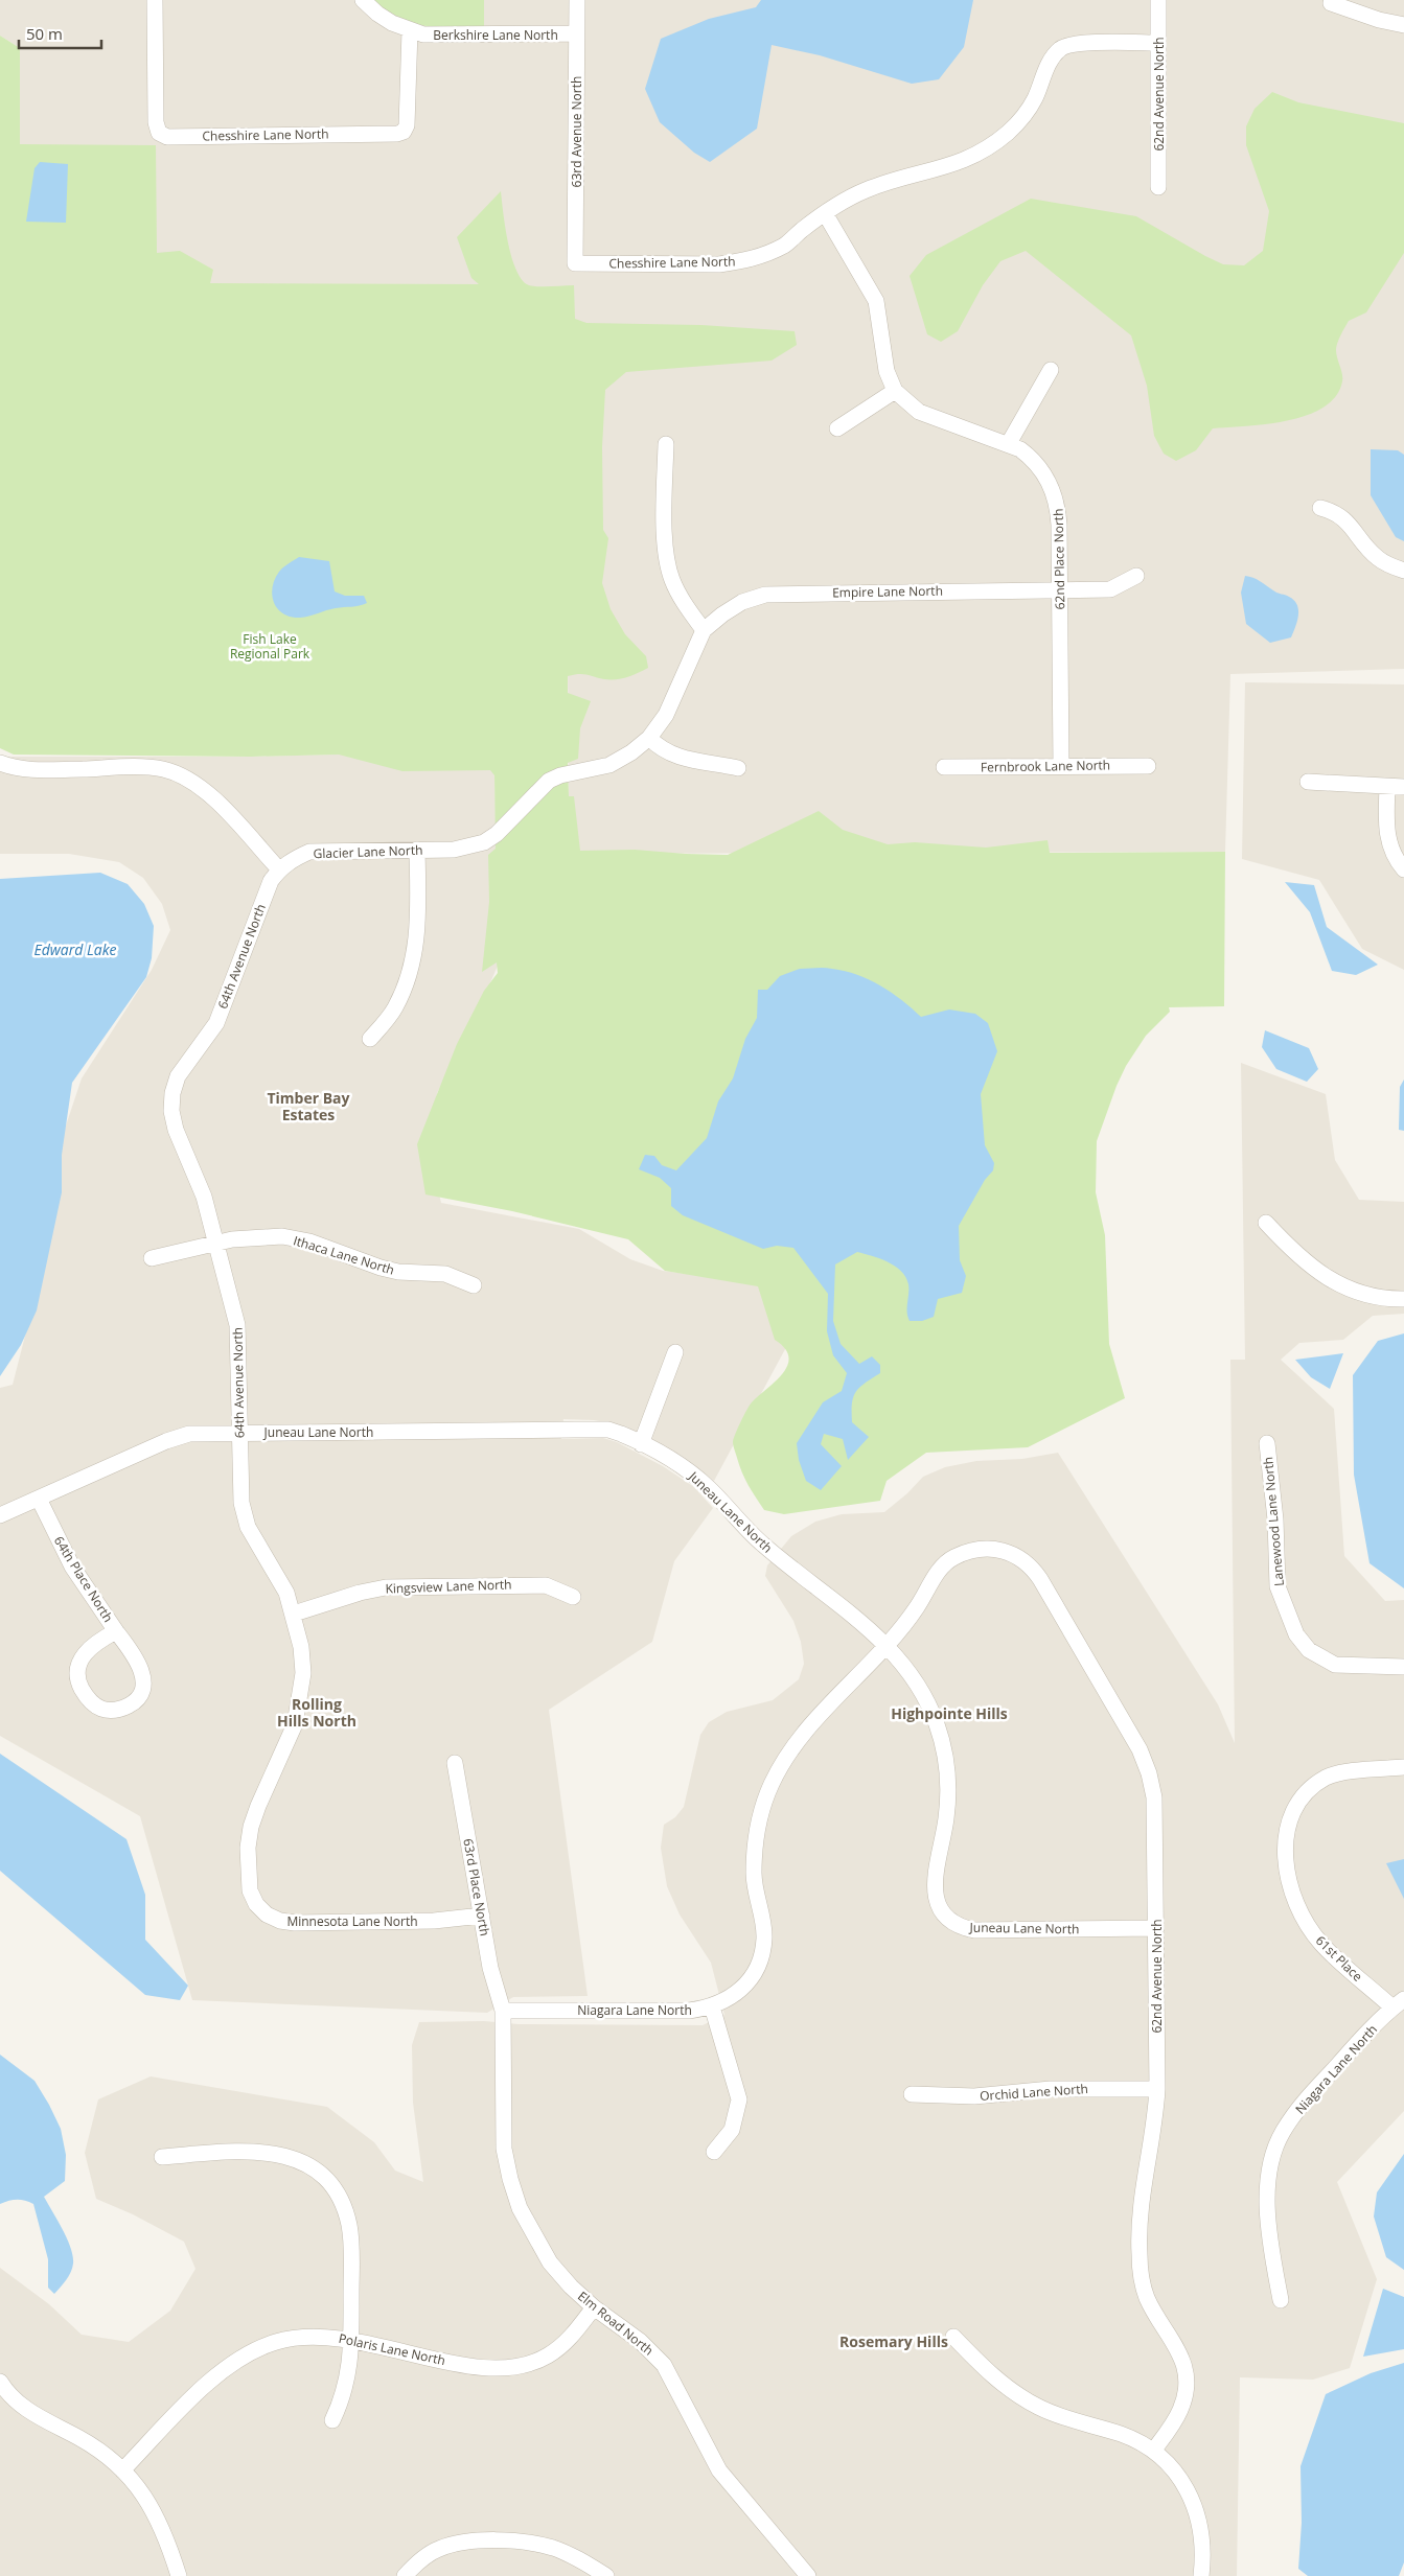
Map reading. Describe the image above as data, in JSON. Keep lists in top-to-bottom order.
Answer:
{
  "streets": {
    "street": [
      "Berkshire Lane North",
      "62nd Avenue North",
      "63rd Avenue North",
      "Chesshire Lane North",
      "62nd Place North",
      "Empire Lane North",
      "Fernbrook Lane North",
      "Glacier Lane North",
      "64th Avenue North",
      "Ithaca Lane North",
      "Juneau Lane North",
      "Lanewood Lane North",
      "64th Place North",
      "Kingsview Lane North",
      "63rd Place North",
      "Minnesota Lane North",
      "61st Place",
      "Niagara Lane North",
      "Orchid Lane North",
      "Elm Road North",
      "Polaris Lane North"
    ]
  },
  "crossings": [
    ["Berkshire Lane North", "63rd Avenue North"],
    ["Berkshire Lane North", "Chesshire Lane North"],
    ["62nd Avenue North", "Chesshire Lane North"],
    ["62nd Avenue North", "Juneau Lane North"],
    ["62nd Avenue North", "Niagara Lane North"],
    ["62nd Avenue North", "Orchid Lane North"],
    ["63rd Avenue North", "Chesshire Lane North"],
    ["Chesshire Lane North", "62nd Place North"],
    ["62nd Place North", "Empire Lane North"],
    ["62nd Place North", "Fernbrook Lane North"],
    ["Empire Lane North", "Glacier Lane North"],
    ["Glacier Lane North", "64th Avenue North"],
    ["64th Avenue North", "Ithaca Lane North"],
    ["64th Avenue North", "Juneau Lane North"],
    ["64th Avenue North", "Kingsview Lane North"],
    ["64th Avenue North", "Minnesota Lane North"],
    ["Juneau Lane North", "64th Place North"],
    ["Juneau Lane North", "Niagara Lane North"],
    ["63rd Place North", "Minnesota Lane North"],
    ["63rd Place North", "Niagara Lane North"],
    ["63rd Place North", "Elm Road North"],
    ["61st Place", "Niagara Lane North"],
    ["Niagara Lane North", "Elm Road North"],
    ["Elm Road North", "Polaris Lane North"]
  ],
  "districts": [
    "Timber Bay Estates",
    "Rolling Hills North",
    "Highpointe Hills",
    "Rosemary Hills"
  ],
  "water": ["Edward Lake"],
  "parks": ["Fish Lake Regional Park"],
  "scale_bar": "50 m"
}
